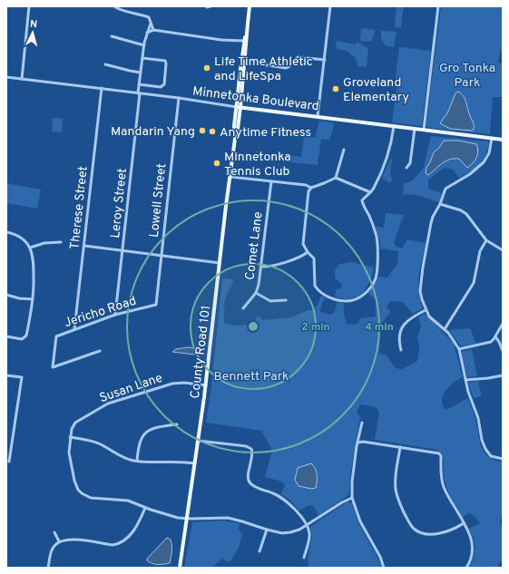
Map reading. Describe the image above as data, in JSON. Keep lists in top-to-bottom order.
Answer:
{
  "streets": {
    "main road": ["Minnetonka Boulevard", "County Road 101"],
    "street": [
      "Lowell Street",
      "Leroy Street",
      "Therese Street",
      "Comet Lane",
      "Jericho Road",
      "Susan Lane"
    ]
  },
  "crossings": [
    ["Minnetonka Boulevard", "Lowell Street"],
    ["Minnetonka Boulevard", "Leroy Street"],
    ["Minnetonka Boulevard", "Therese Street"],
    ["Minnetonka Boulevard", "County Road 101"],
    ["Lowell Street", "Jericho Road"],
    ["Leroy Street", "Jericho Road"],
    ["Therese Street", "Jericho Road"],
    ["County Road 101", "Susan Lane"]
  ],
  "parks": ["Gro Tonka Park", "Bennett Park"],
  "places": [
    "Life Time Athletic and LifeSpa",
    "Groveland Elementary",
    "Mandarin Yang",
    "Anytime Fitness",
    "Minnetonka Tennis Club"
  ],
  "north": "top",
  "rings": ["2 min", "4 min"]
}
